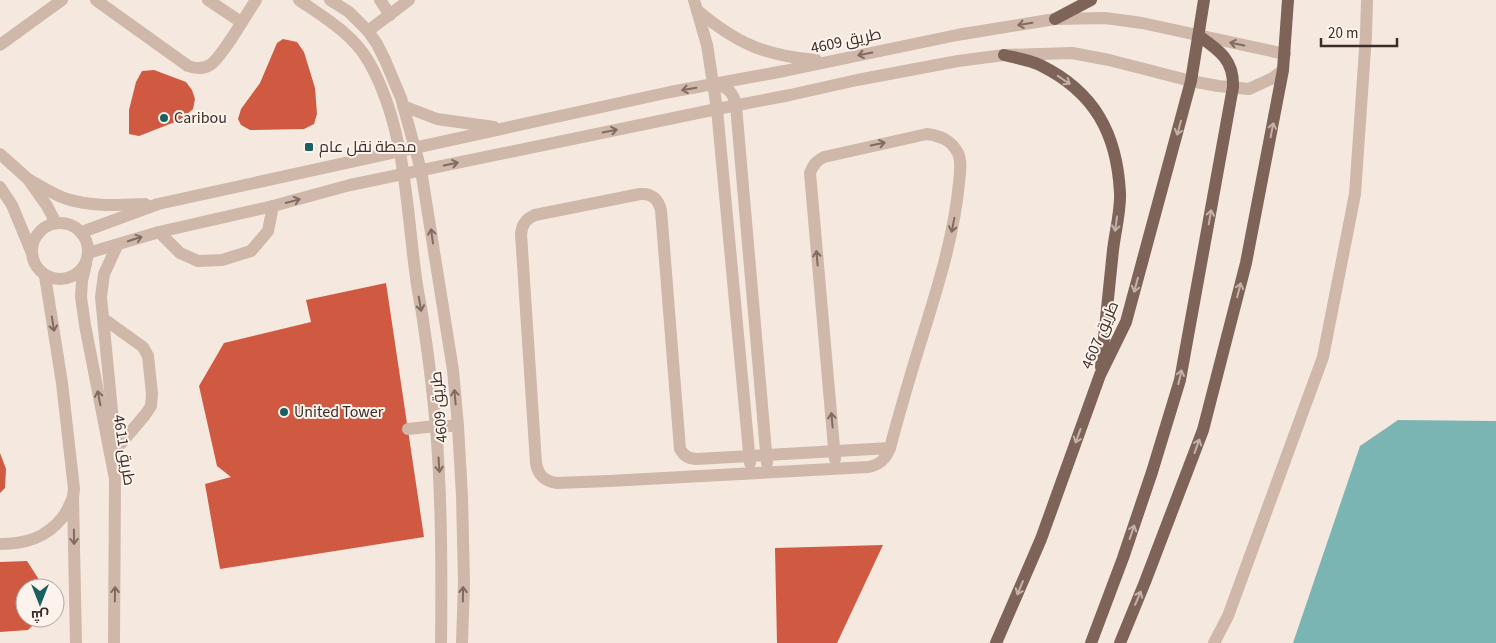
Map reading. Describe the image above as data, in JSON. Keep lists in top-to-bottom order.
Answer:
{
  "streets": {
    "main road": ["طريق 4607"],
    "street": ["طريق 4609", "طريق 4611"]
  },
  "crossings": [
    ["طريق 4609", "طريق 4607"],
    ["طريق 4609", "طريق 4611"]
  ],
  "places": {
    "other": ["Caribou", "United Tower"],
    "transit": ["محطة نقل عام"]
  },
  "scale_bar": "20 m",
  "north": "bottom"
}
